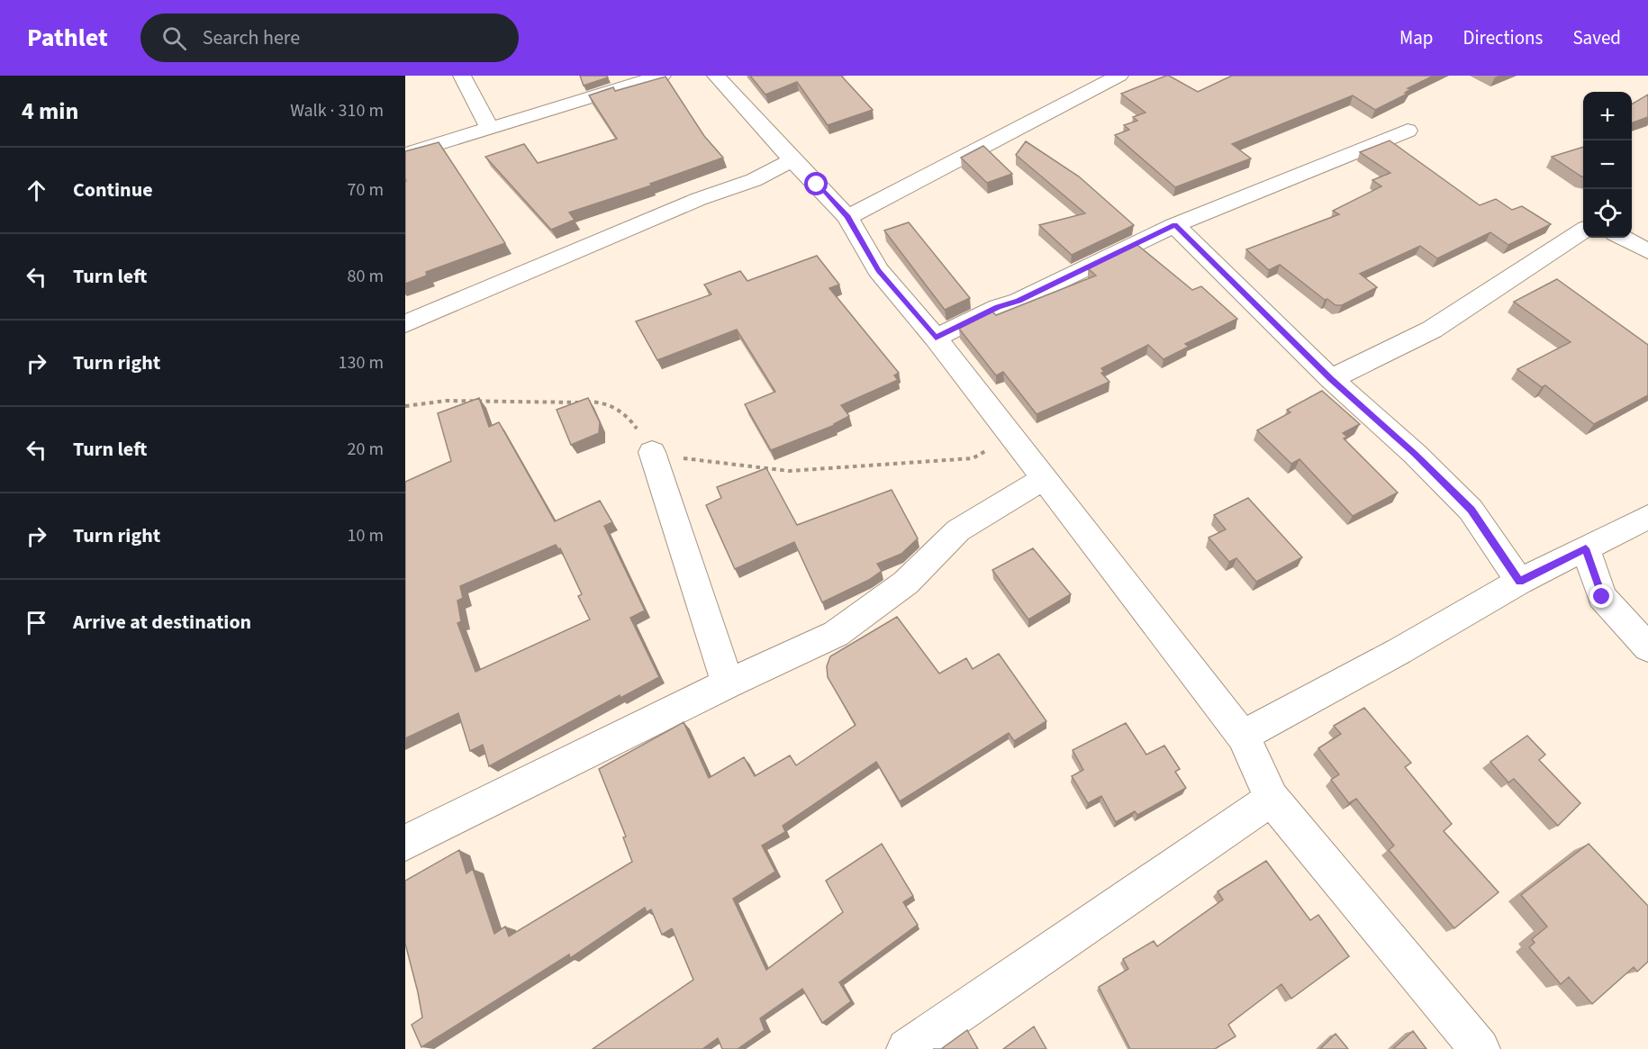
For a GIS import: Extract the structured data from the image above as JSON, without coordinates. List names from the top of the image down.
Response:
{
  "page": {
    "header": "Pathlet",
    "search": "Search here",
    "nav": ["Map", "Directions", "Saved"],
    "heading": ["4 min", "Walk · 310 m"],
    "map_buttons": ["+", "−"],
    "list": [
      ["Continue", "70 m"],
      ["Turn left", "80 m"],
      ["Turn right", "130 m"],
      ["Turn left", "20 m"],
      ["Turn right", "10 m"],
      "Arrive at destination"
    ]
  }
}
